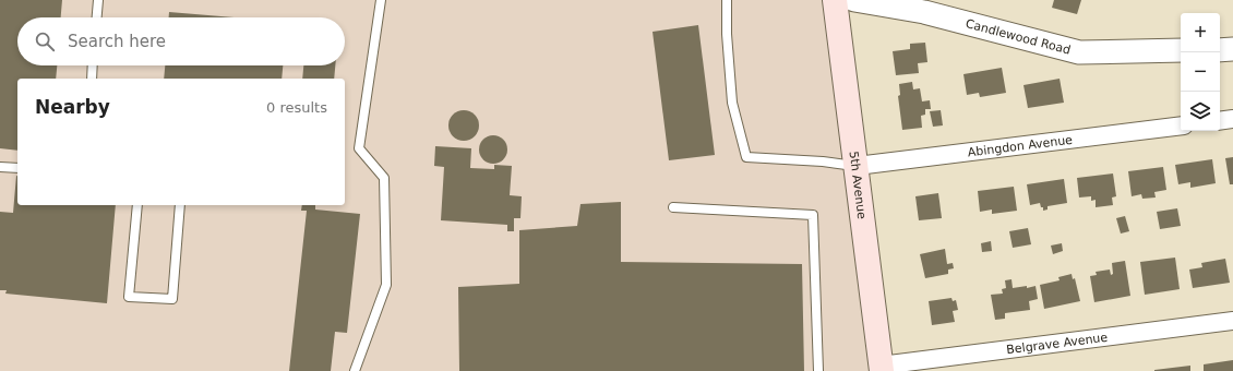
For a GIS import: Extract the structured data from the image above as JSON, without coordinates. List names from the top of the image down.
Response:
{
  "streets": {
    "main road": ["5th Avenue"],
    "street": ["Candlewood Road", "Abingdon Avenue", "Belgrave Avenue"]
  },
  "crossings": [
    ["Abingdon Avenue", "5th Avenue"],
    ["5th Avenue", "Belgrave Avenue"]
  ],
  "page": {
    "map_buttons": ["+", "−"],
    "search": "Search here",
    "heading": ["Nearby", "0 results"]
  }
}
